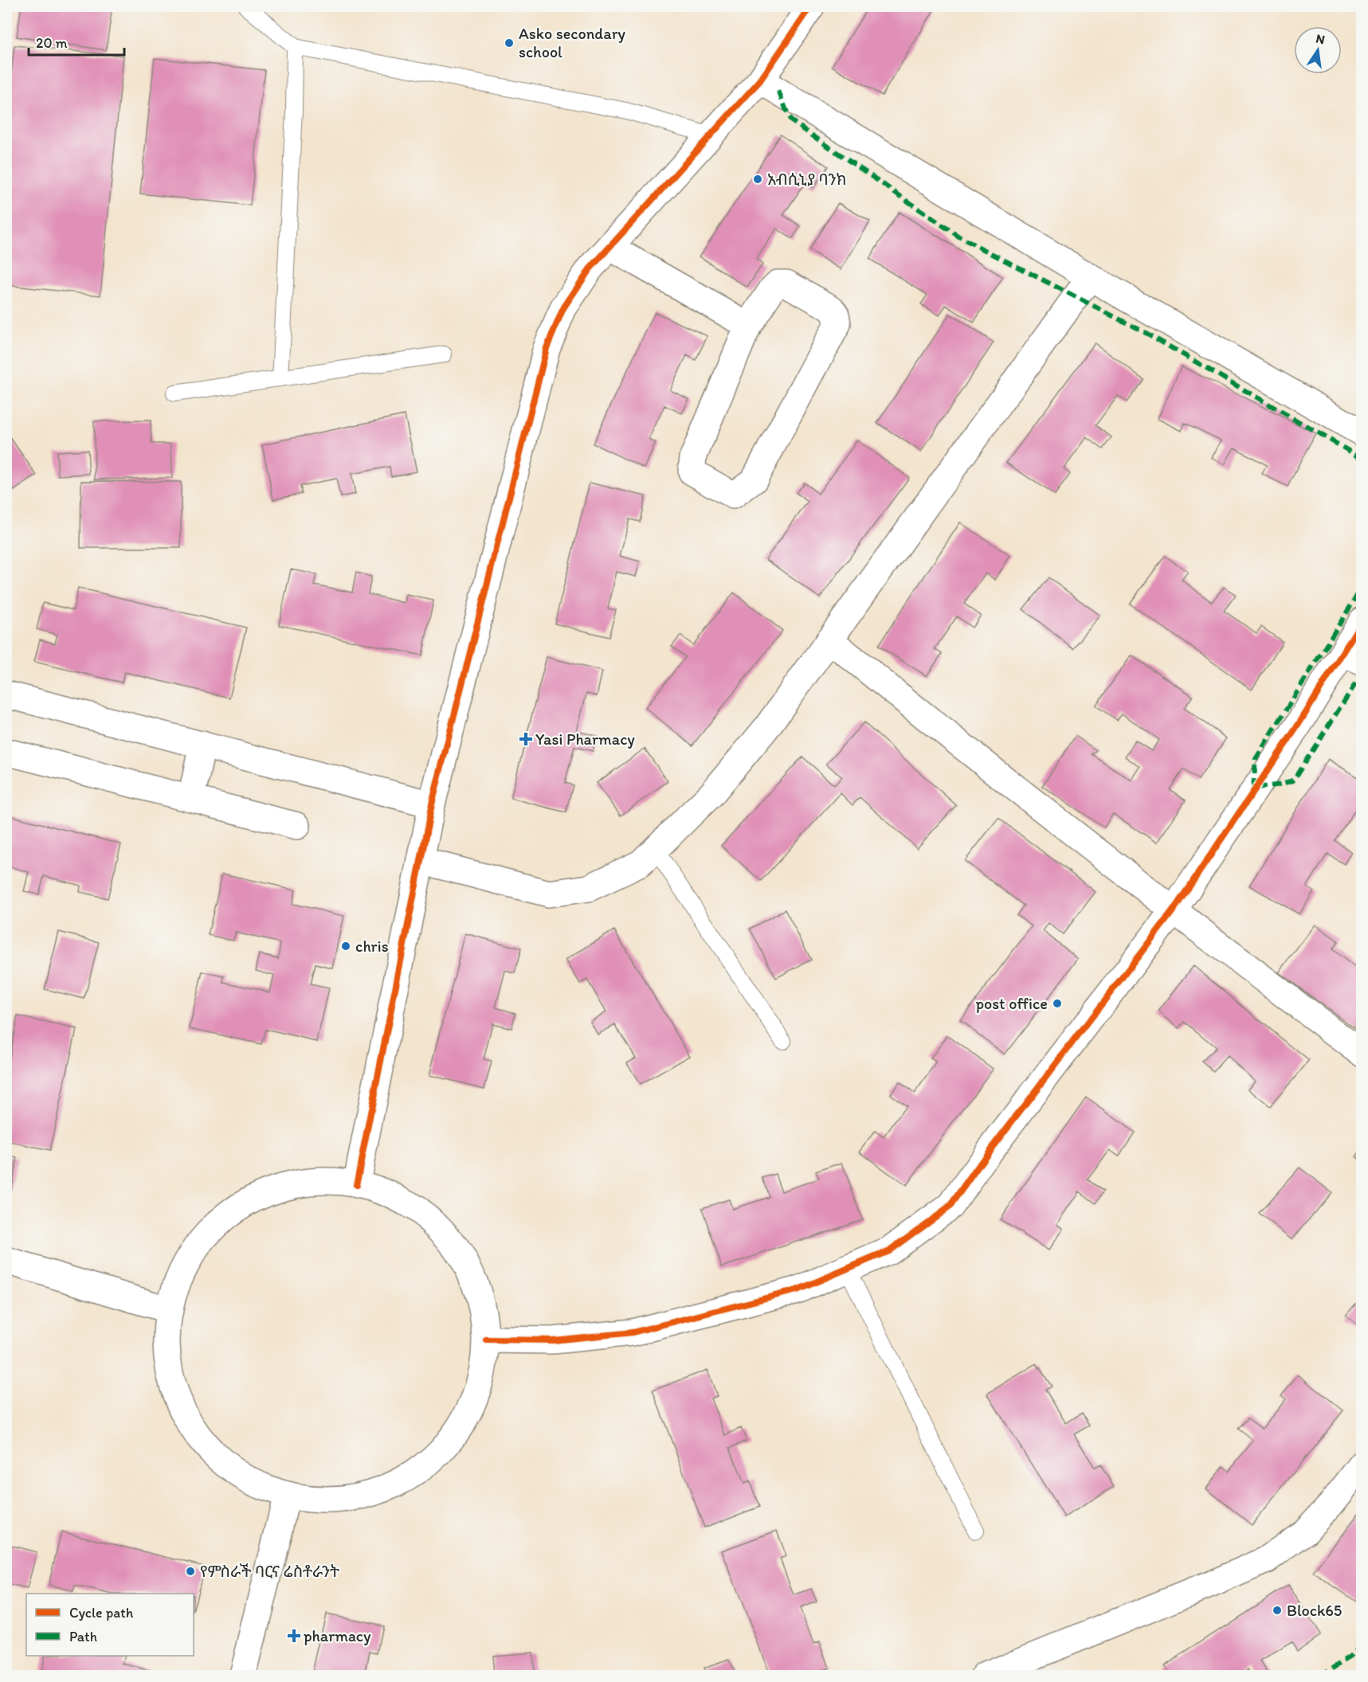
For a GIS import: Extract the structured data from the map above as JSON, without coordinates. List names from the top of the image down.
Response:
{
  "places": {
    "other": [
      "Asko secondary school",
      "አብሲኒያ ባንክ",
      "chris",
      "post office",
      "የምስራች ባርና ሬስቶራንት",
      "Block65"
    ],
    "health": ["Yasi Pharmacy", "pharmacy"]
  },
  "legend": ["Cycle path", "Path"],
  "scale_bar": "20 m",
  "north": "top"
}
